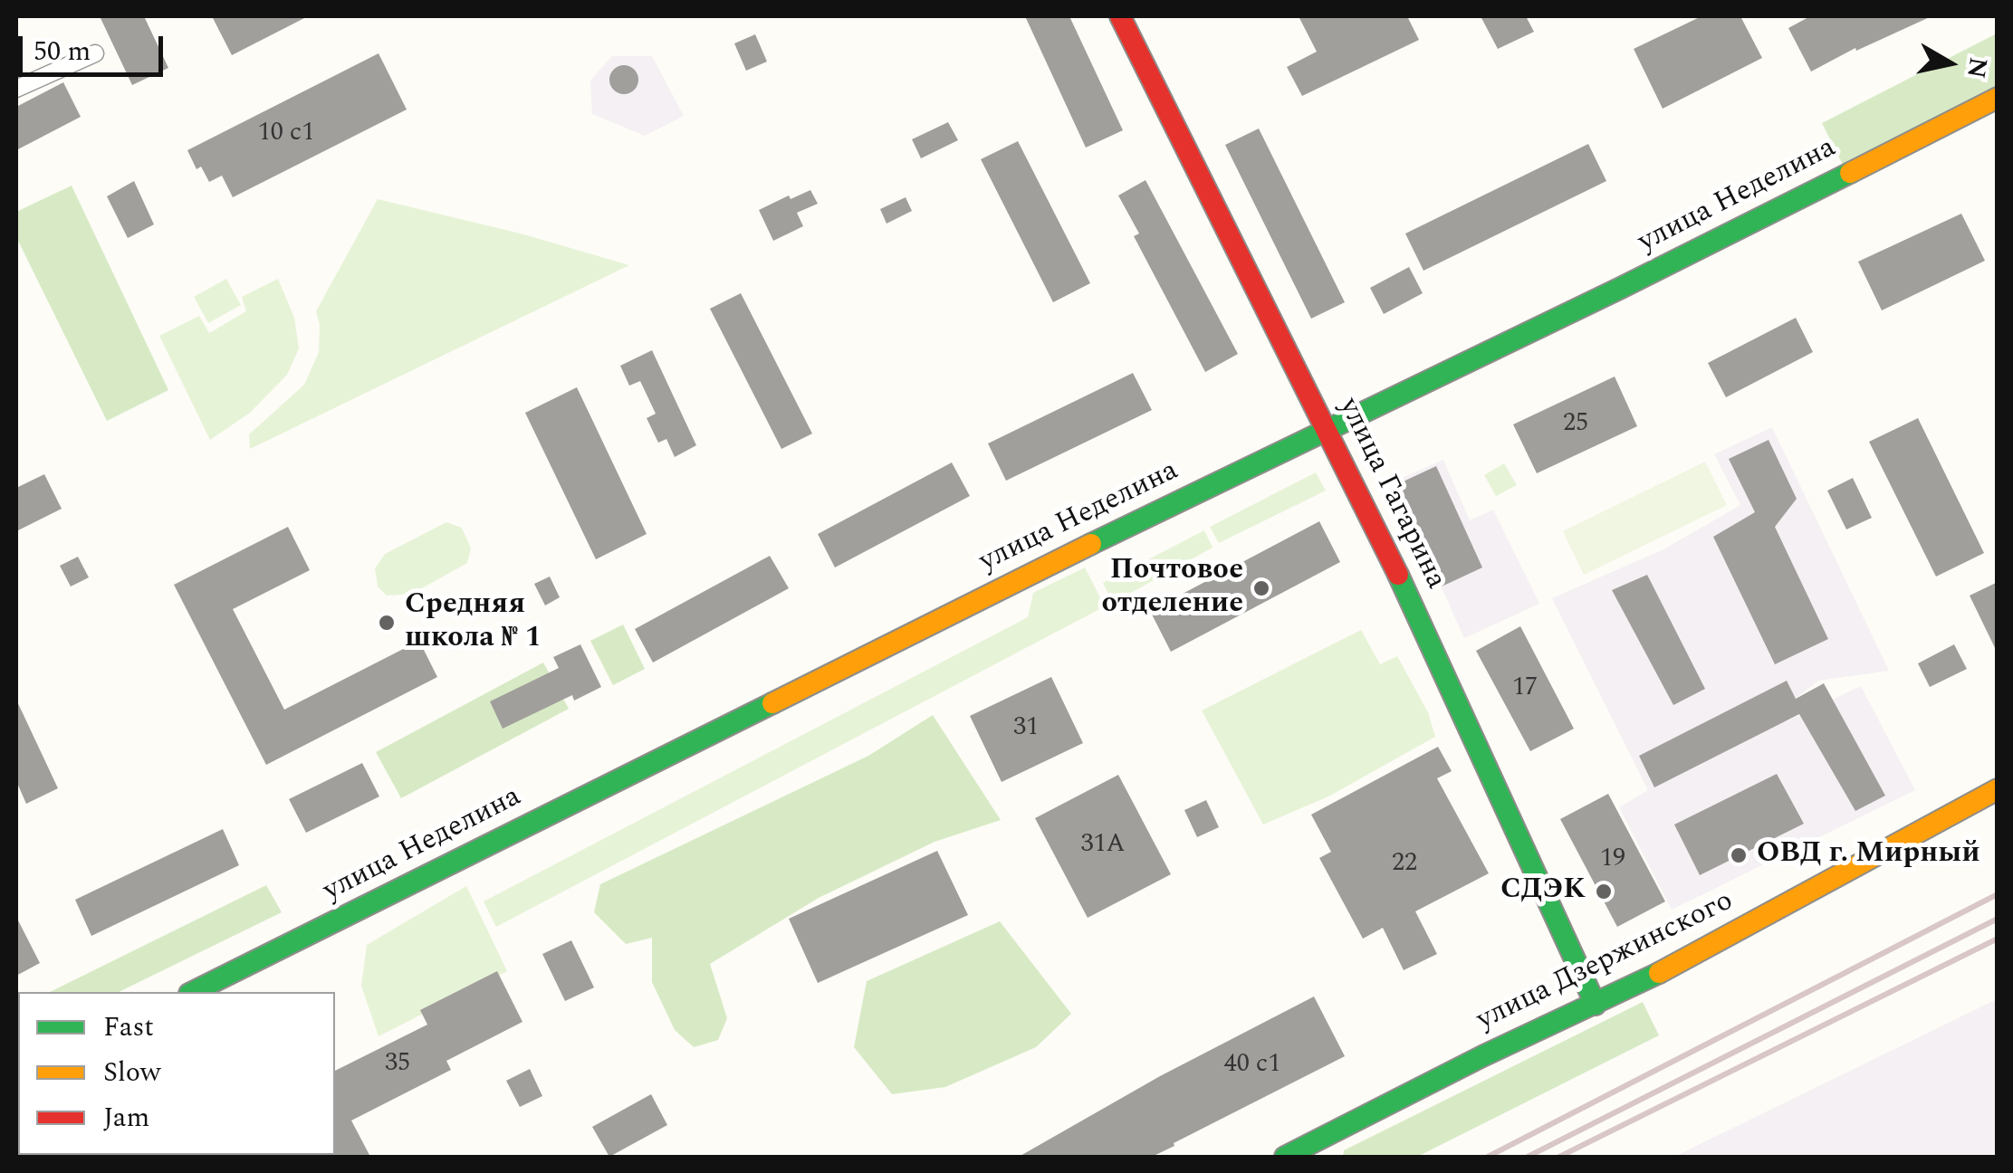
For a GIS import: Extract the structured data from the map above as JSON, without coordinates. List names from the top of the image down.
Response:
{
  "streets": {
    "street": ["улица Неделина", "улица Гагарина", "улица Дзержинского"]
  },
  "crossings": [
    ["улица Неделина", "улица Гагарина"],
    ["улица Гагарина", "улица Дзержинского"]
  ],
  "places": [
    "Почтовое отделение",
    "Средняя школа № 1",
    "ОВД г. Мирный",
    "СДЭК"
  ],
  "house_numbers": [
    "10 с1",
    "25",
    "17",
    "31",
    "31А",
    "19",
    "22",
    "35",
    "40 с1"
  ],
  "legend": ["Fast", "Slow", "Jam"],
  "scale_bar": "50 m",
  "north": "right"
}
